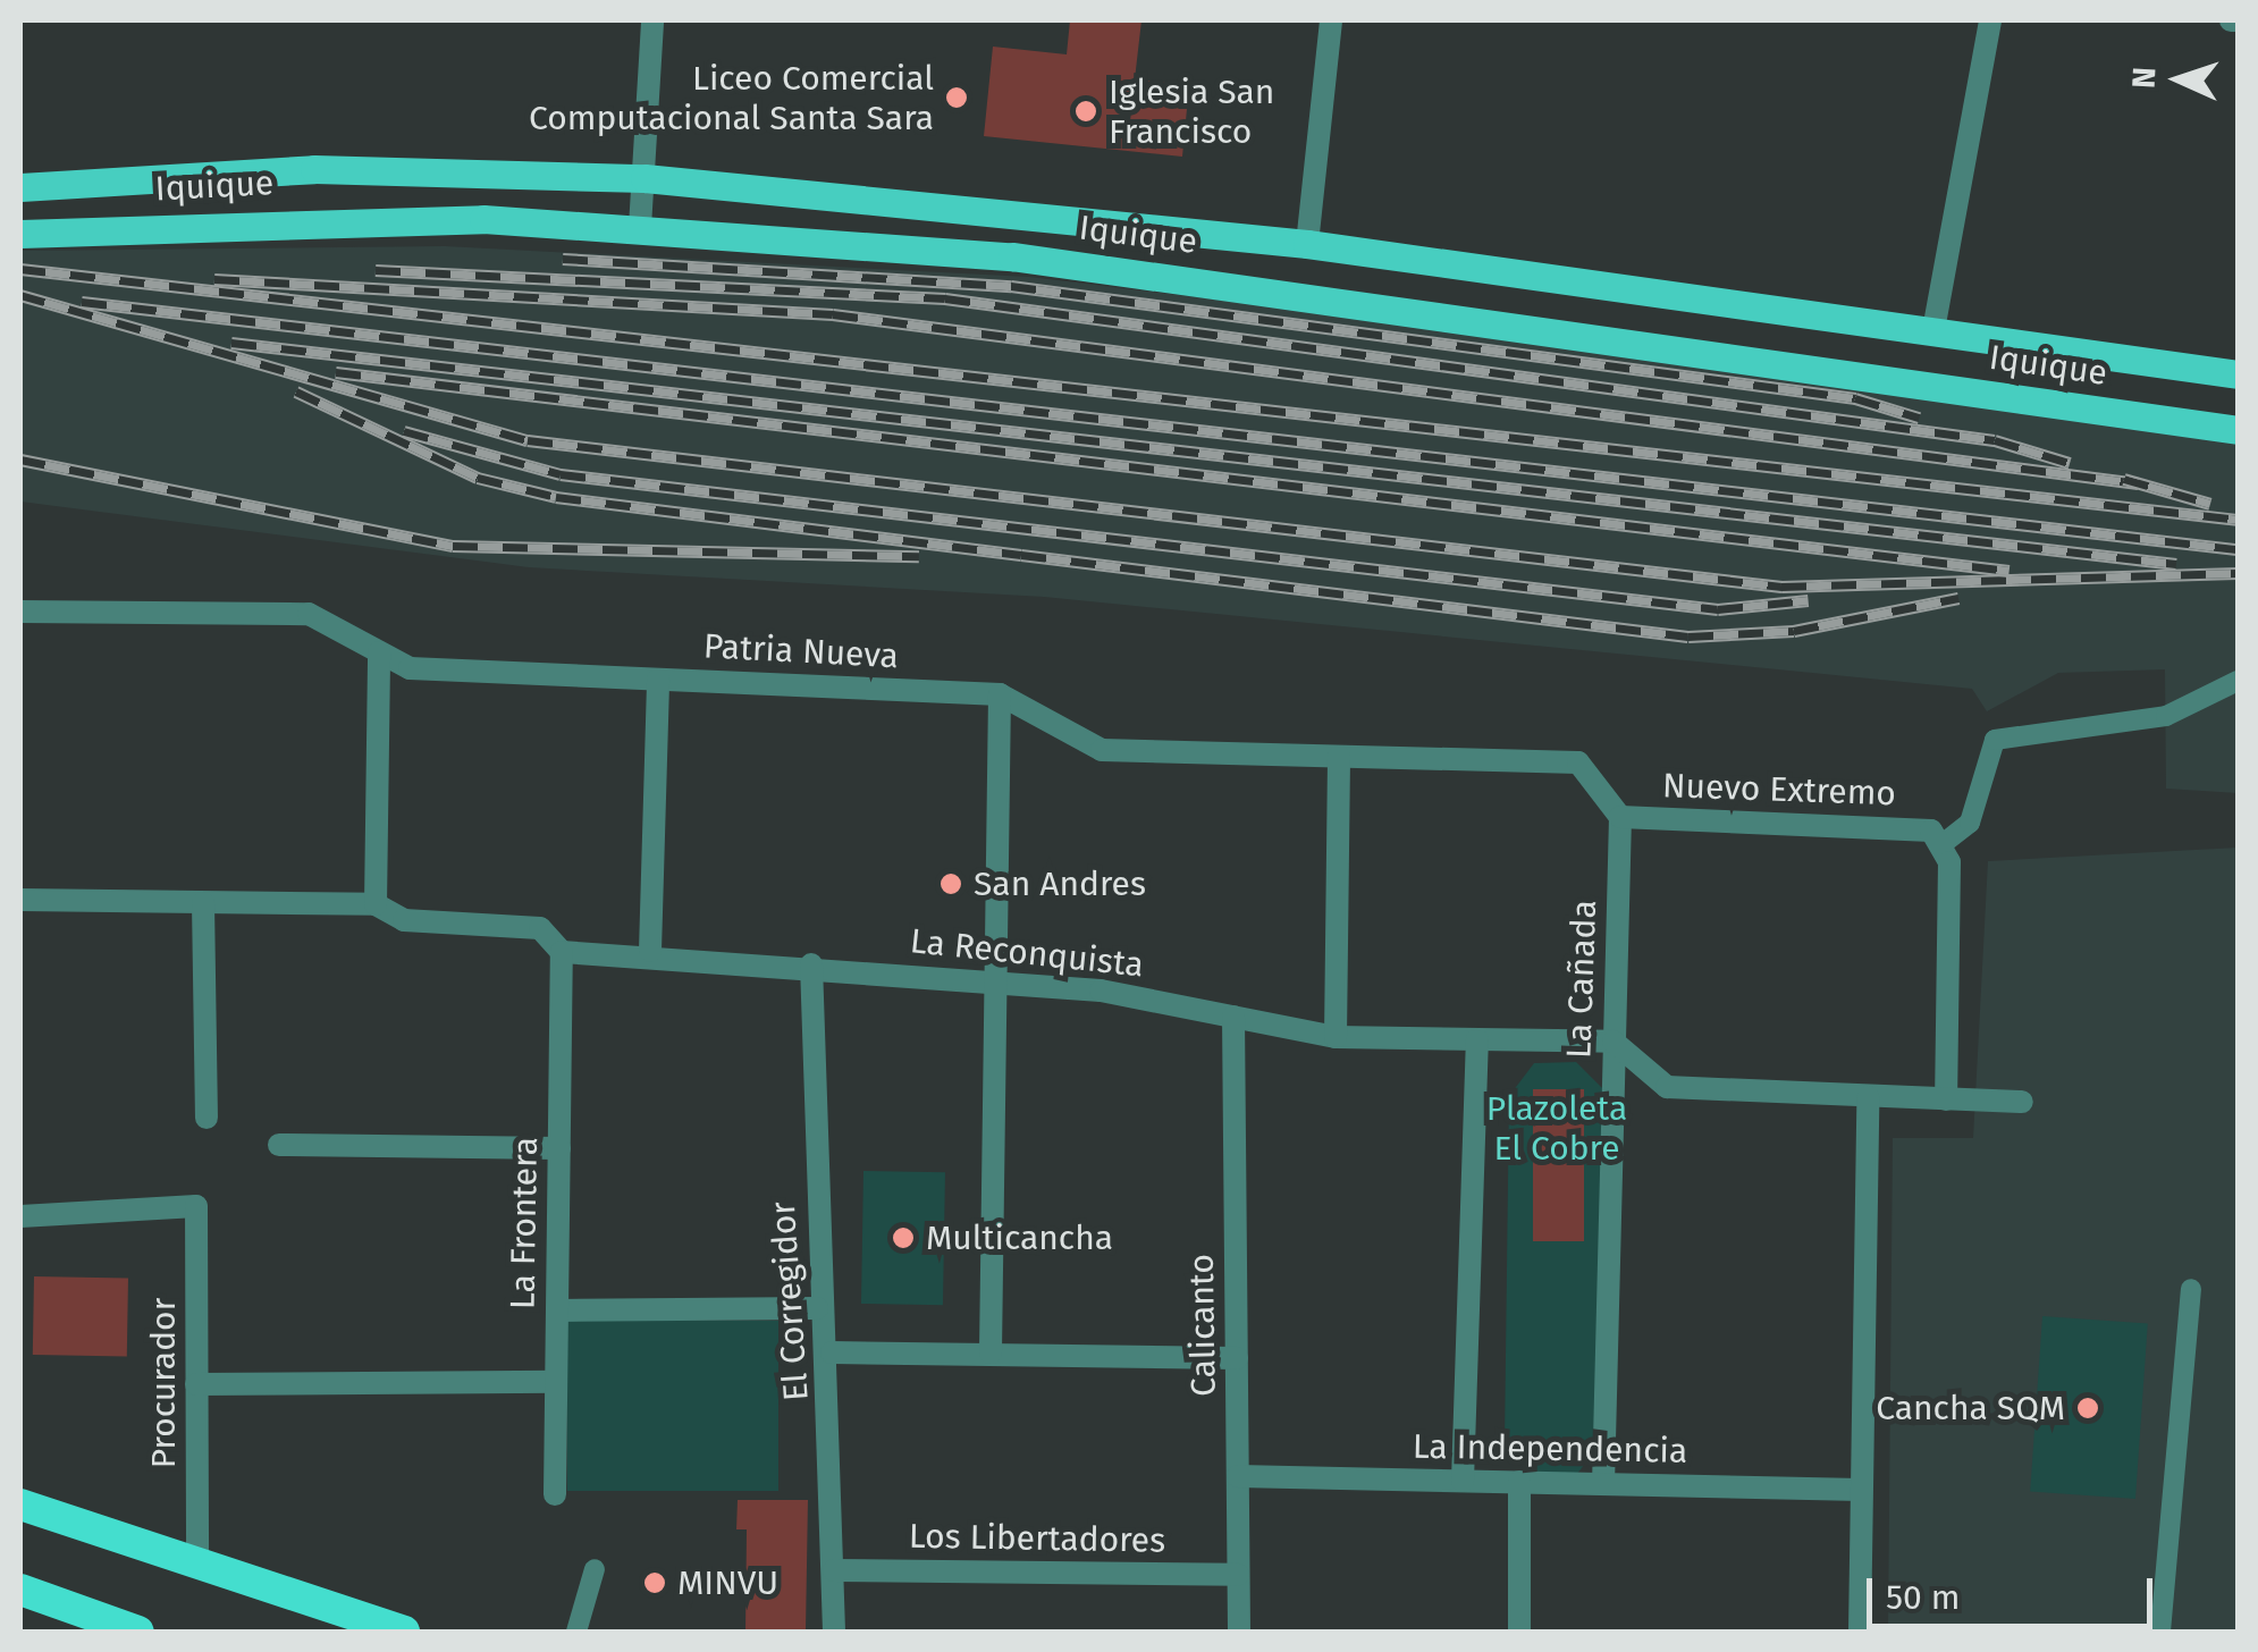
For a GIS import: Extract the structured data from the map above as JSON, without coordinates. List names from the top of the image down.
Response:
{
  "streets": {
    "main road": ["Iquique"],
    "street": [
      "Patria Nueva",
      "Nuevo Extremo",
      "La Reconquista",
      "La Cañada",
      "La Frontera",
      "El Corregidor",
      "Calicanto",
      "Procurador",
      "La Independencia",
      "Los Libertadores"
    ]
  },
  "crossings": [
    ["Patria Nueva", "Nuevo Extremo"],
    ["Patria Nueva", "La Cañada"],
    ["Nuevo Extremo", "La Cañada"],
    ["La Reconquista", "La Cañada"],
    ["La Reconquista", "La Frontera"],
    ["La Reconquista", "El Corregidor"],
    ["La Reconquista", "Calicanto"],
    ["La Cañada", "La Independencia"],
    ["El Corregidor", "Los Libertadores"],
    ["Calicanto", "La Independencia"],
    ["Calicanto", "Los Libertadores"]
  ],
  "parks": ["Plazoleta El Cobre"],
  "places": [
    "Liceo Comercial Computacional Santa Sara",
    "Iglesia San Francisco",
    "San Andres",
    "Multicancha",
    "Cancha SQM",
    "MINVU"
  ],
  "scale_bar": "50 m",
  "north": "left"
}
